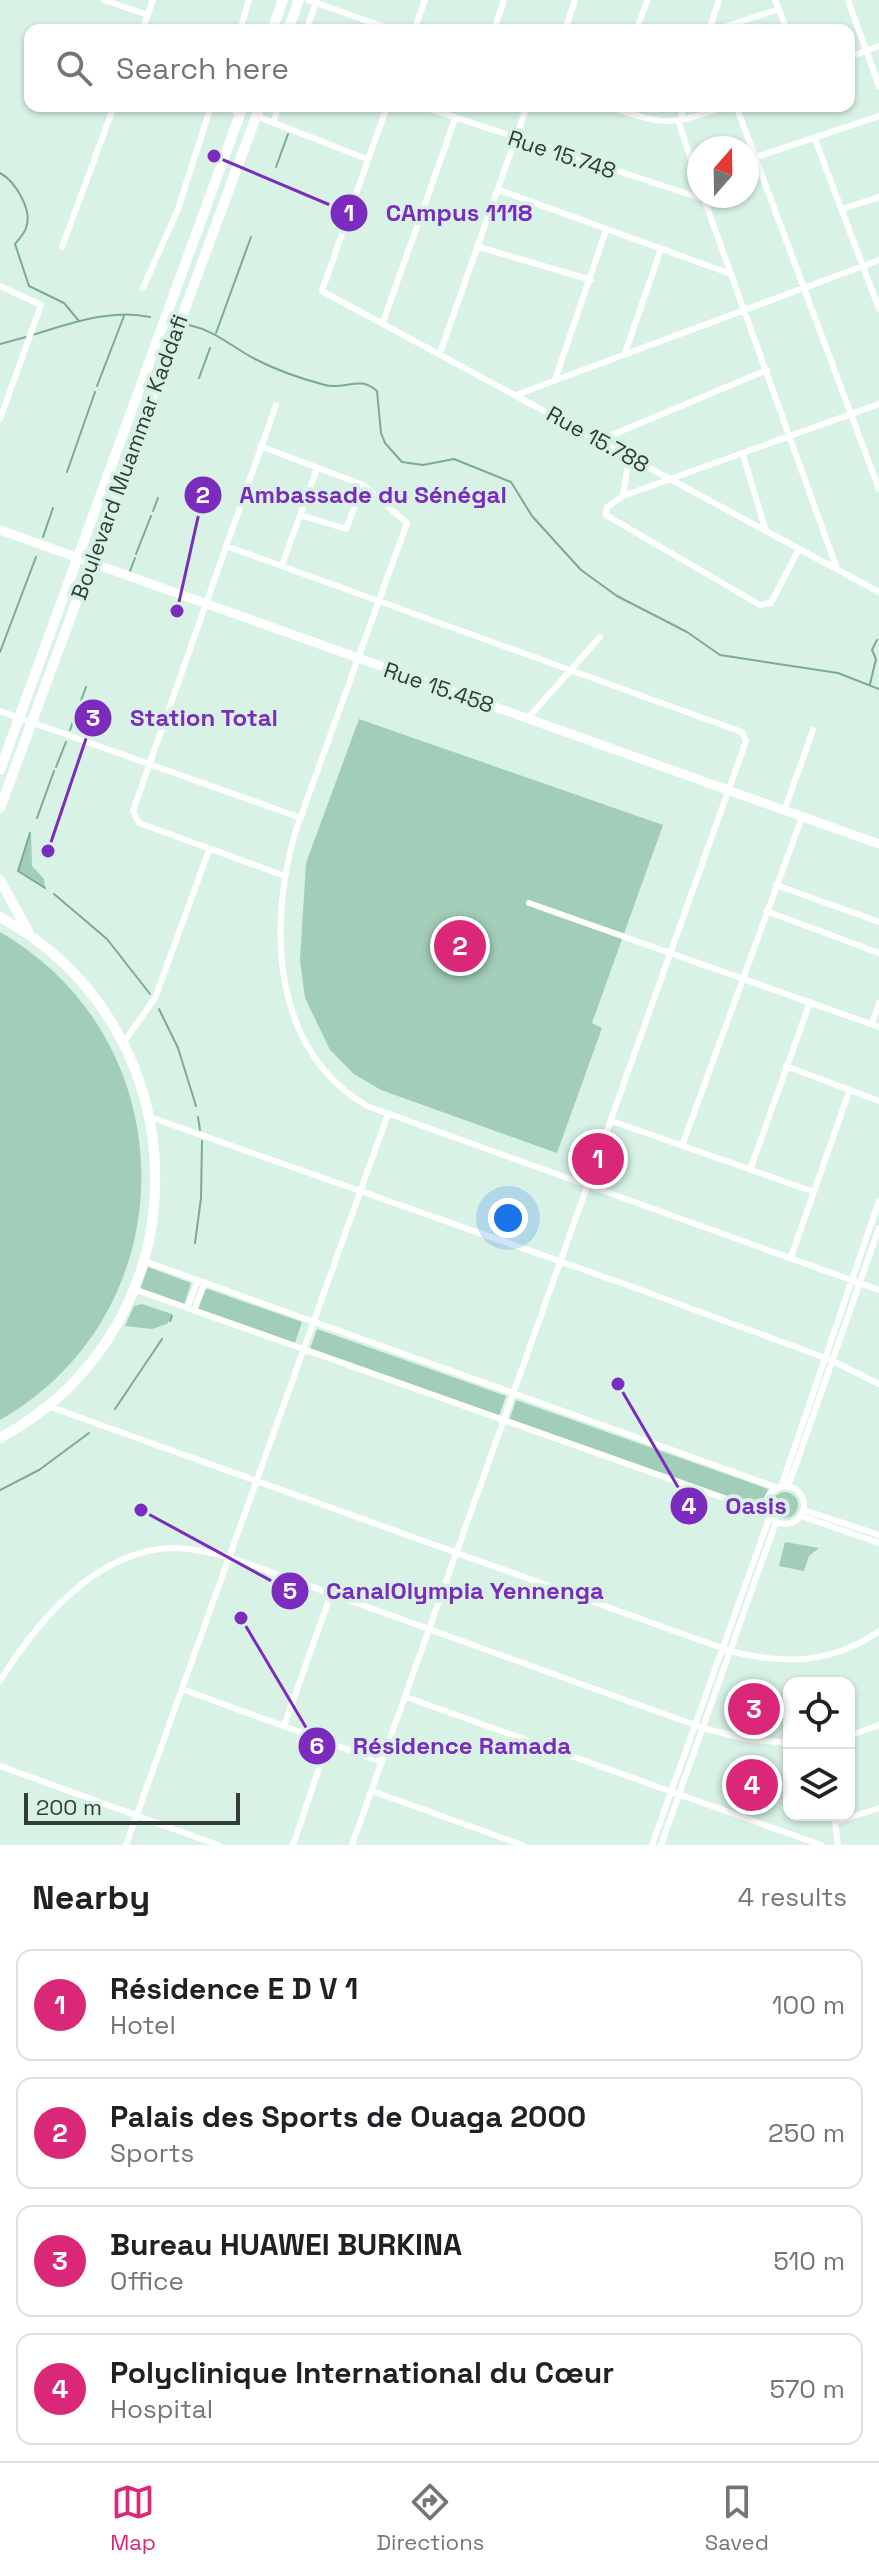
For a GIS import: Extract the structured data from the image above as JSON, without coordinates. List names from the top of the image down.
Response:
{
  "streets": {
    "main road": ["Boulevard Muammar Kaddafi", "Rue 15.458"],
    "street": ["Rue 15.748", "Rue 15.788"]
  },
  "crossings": [
    ["Boulevard Muammar Kaddafi", "Rue 15.458"]
  ],
  "places": [
    "CAmpus 1118",
    "Ambassade du Sénégal",
    "Station Total",
    "Oasis",
    "CanalOlympia Yennenga",
    "Résidence Ramada"
  ],
  "scale_bar": "200 m",
  "north": "top",
  "page": {
    "search": "Search here",
    "pins": [
      "2",
      "1",
      "3",
      "4"
    ],
    "scale": "200 m",
    "heading": ["Nearby", "4 results"],
    "list": [
      {
        "mark": "1",
        "name": "Résidence E D V 1",
        "note": "Hotel",
        "value": "100 m"
      },
      {
        "mark": "2",
        "name": "Palais des Sports de Ouaga 2000",
        "note": "Sports",
        "value": "250 m"
      },
      {
        "mark": "3",
        "name": "Bureau HUAWEI BURKINA",
        "note": "Office",
        "value": "510 m"
      },
      {
        "mark": "4",
        "name": "Polyclinique International du Cœur",
        "note": "Hospital",
        "value": "570 m"
      }
    ],
    "nav": ["Map", "Directions", "Saved"]
  }
}
